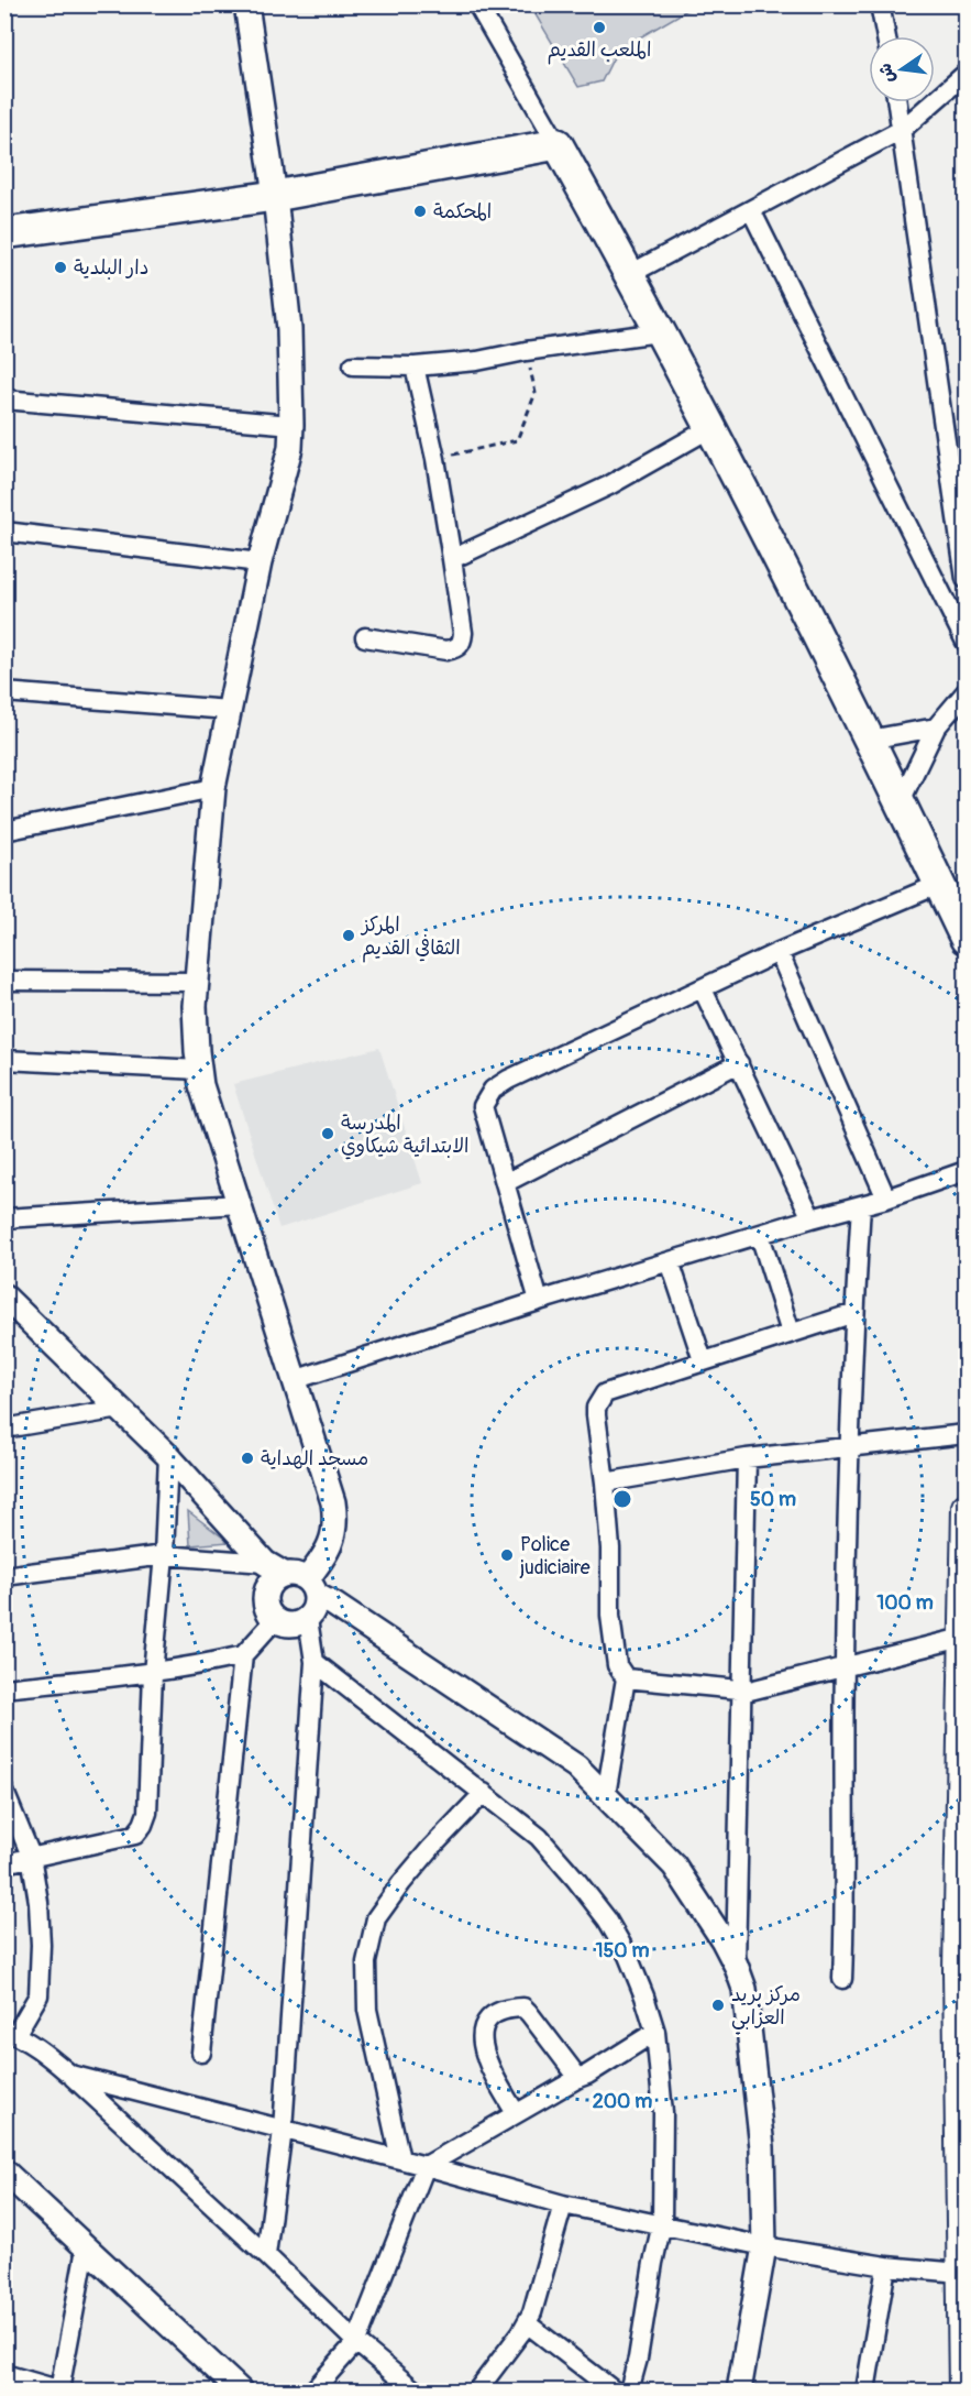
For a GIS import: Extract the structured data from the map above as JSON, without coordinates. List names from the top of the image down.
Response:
{
  "places": [
    "الملعب القديم",
    "المحكمة",
    "دار البلدية",
    "المركز الثقافي القديم",
    "المدرسة الابتدائية شيكاوي",
    "مسجد الهداية",
    "Police judiciaire",
    "مركز بريد العزابي"
  ],
  "north": "left",
  "rings": [
    "50 m",
    "100 m",
    "150 m",
    "200 m"
  ]
}
